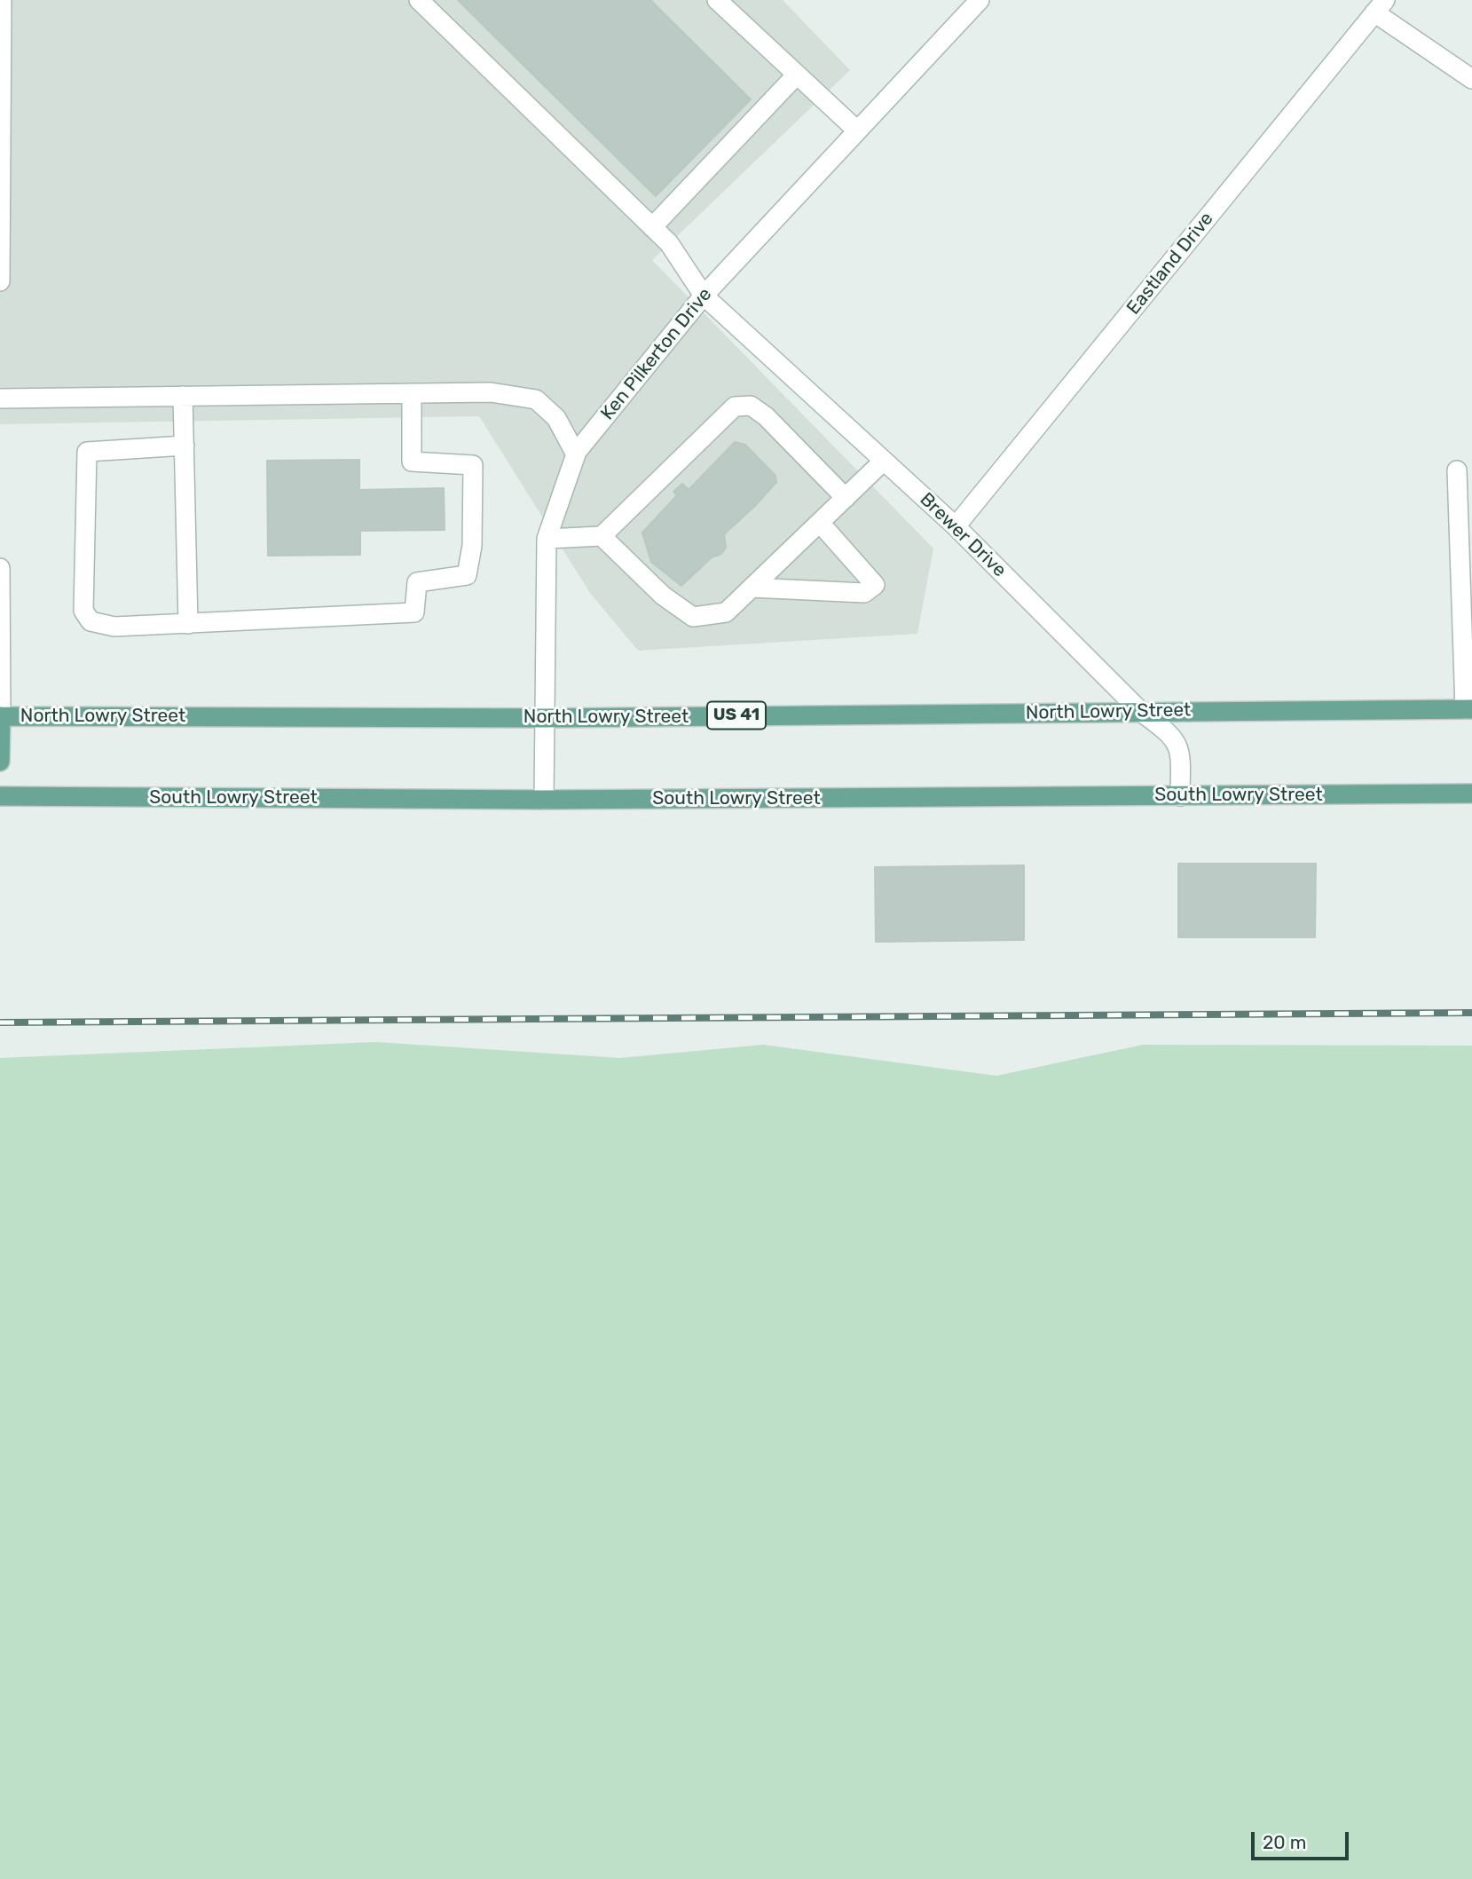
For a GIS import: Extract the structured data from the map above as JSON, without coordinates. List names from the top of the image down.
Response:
{
  "streets": {
    "main road": ["North Lowry Street", "US 41", "South Lowry Street"],
    "street": ["Eastland Drive", "Ken Pilkerton Drive", "Brewer Drive"]
  },
  "crossings": [
    ["Eastland Drive", "Brewer Drive"],
    ["Ken Pilkerton Drive", "Brewer Drive"],
    ["Ken Pilkerton Drive", "North Lowry Street"],
    ["Ken Pilkerton Drive", "South Lowry Street"],
    ["Brewer Drive", "North Lowry Street"],
    ["Brewer Drive", "South Lowry Street"]
  ],
  "scale_bar": "20 m"
}
